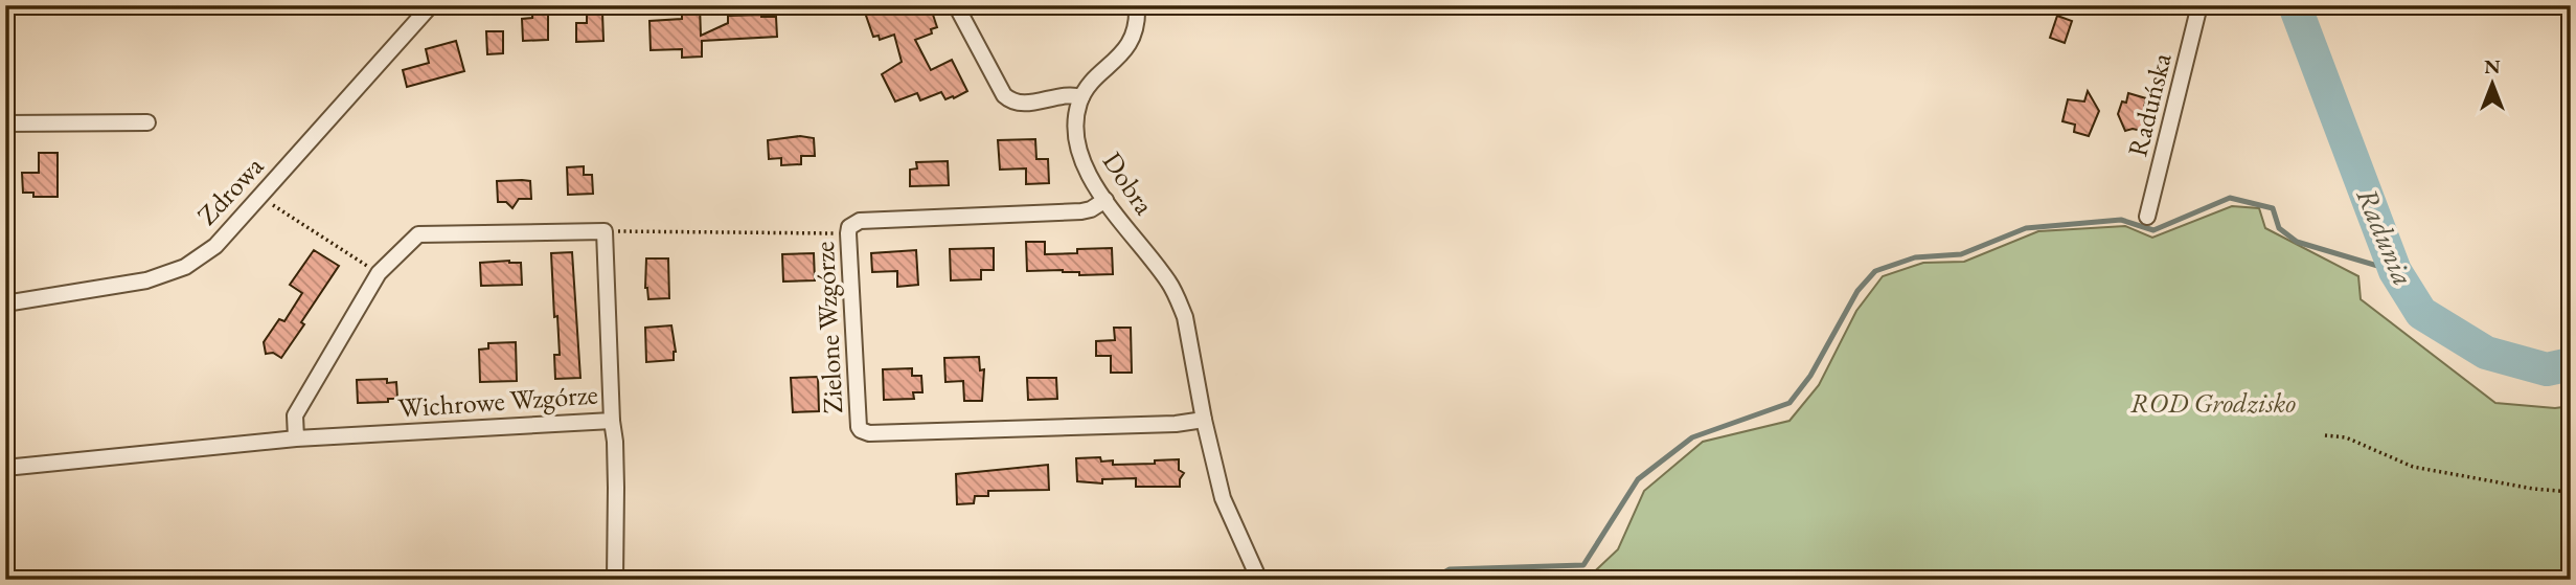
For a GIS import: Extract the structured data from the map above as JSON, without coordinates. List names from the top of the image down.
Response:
{
  "streets": {
    "street": [
      "Raduńska",
      "Dobra",
      "Zdrowa",
      "Zielone Wzgórze",
      "Wichrowe Wzgórze"
    ]
  },
  "crossings": [
    ["Dobra", "Zielone Wzgórze"]
  ],
  "water": ["Radunia"],
  "parks": ["ROD Grodzisko"],
  "north": "top"
}
